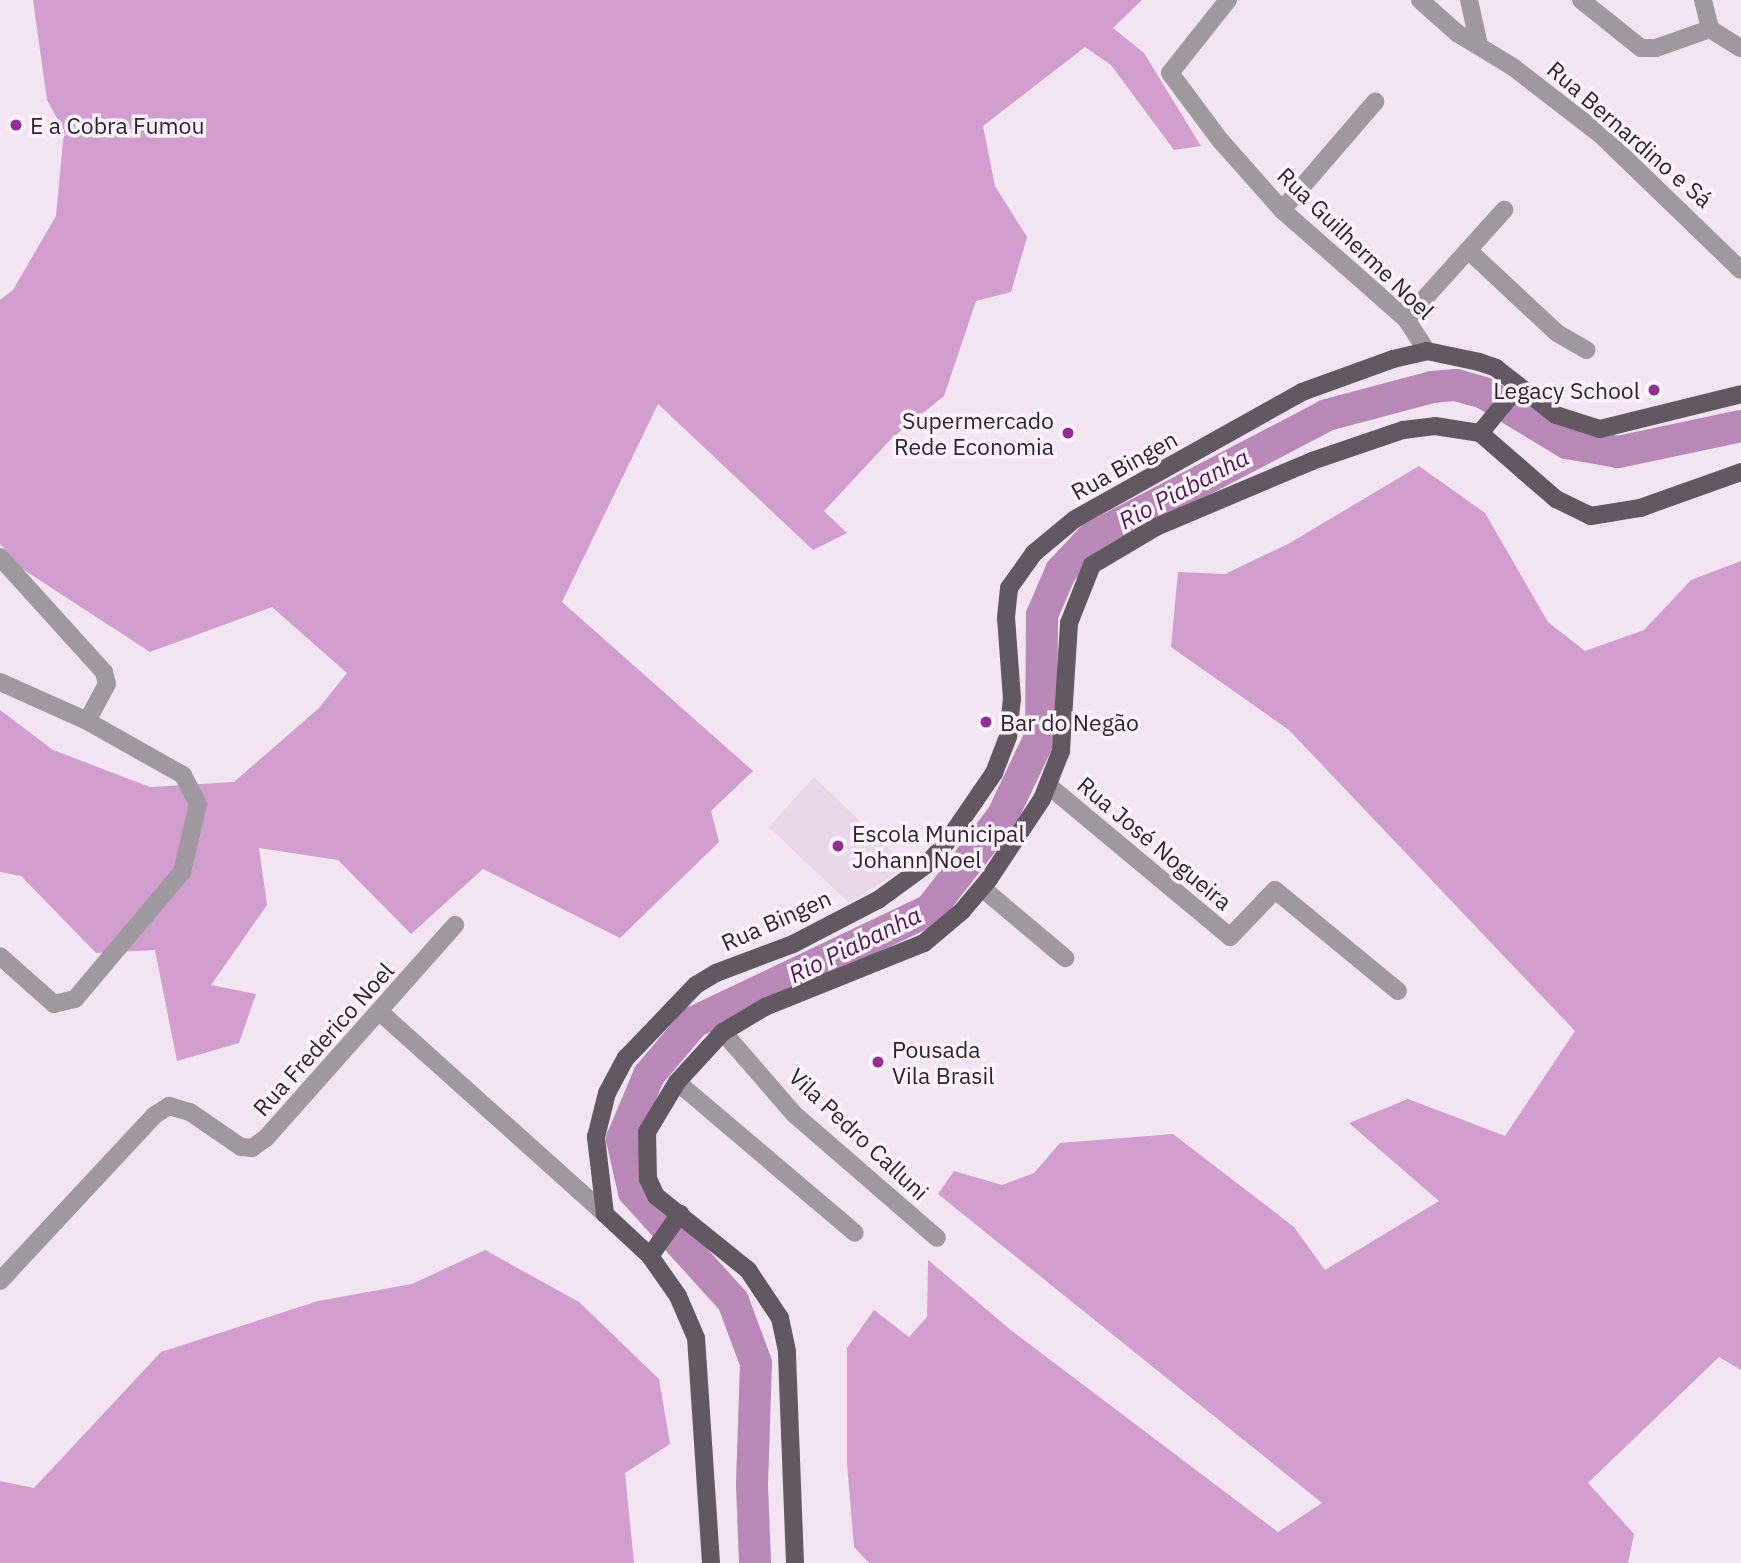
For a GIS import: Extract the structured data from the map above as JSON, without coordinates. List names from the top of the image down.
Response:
{
  "streets": {
    "main road": ["Rua Bingen"],
    "street": [
      "Rua Bernardino e Sá",
      "Rua Guilherme Noel",
      "Rua José Nogueira",
      "Rua Frederico Noel",
      "Vila Pedro Calluni"
    ]
  },
  "crossings": [
    ["Rua Guilherme Noel", "Rua Bingen"]
  ],
  "water": ["Rio Piabanha"],
  "places": [
    "E a Cobra Fumou",
    "Legacy School",
    "Supermercado Rede Economia",
    "Bar do Negão",
    "Escola Municipal Johann Noel",
    "Pousada Vila Brasil"
  ]
}
